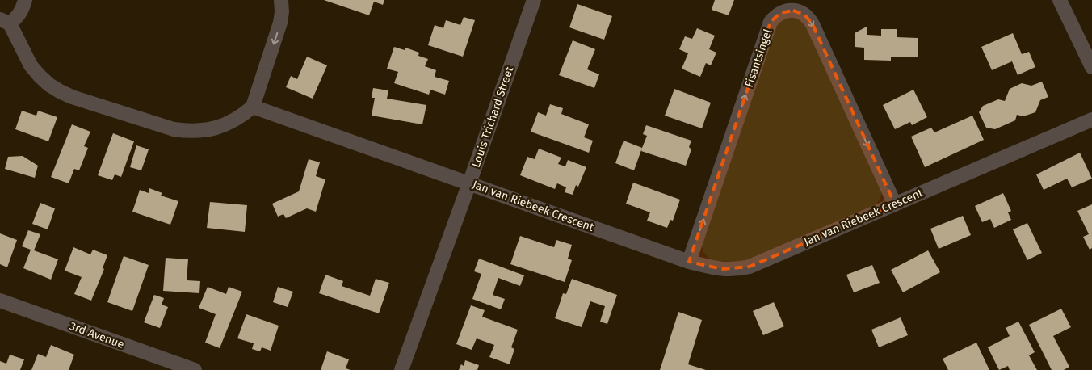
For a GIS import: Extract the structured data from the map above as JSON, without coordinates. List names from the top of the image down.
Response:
{
  "streets": {
    "street": [
      "Fisantsingel",
      "Louis Trichard Street",
      "Jan van Riebeek Crescent",
      "3rd Avenue"
    ]
  },
  "crossings": [
    ["Fisantsingel", "Jan van Riebeek Crescent"],
    ["Louis Trichard Street", "Jan van Riebeek Crescent"]
  ]
}
